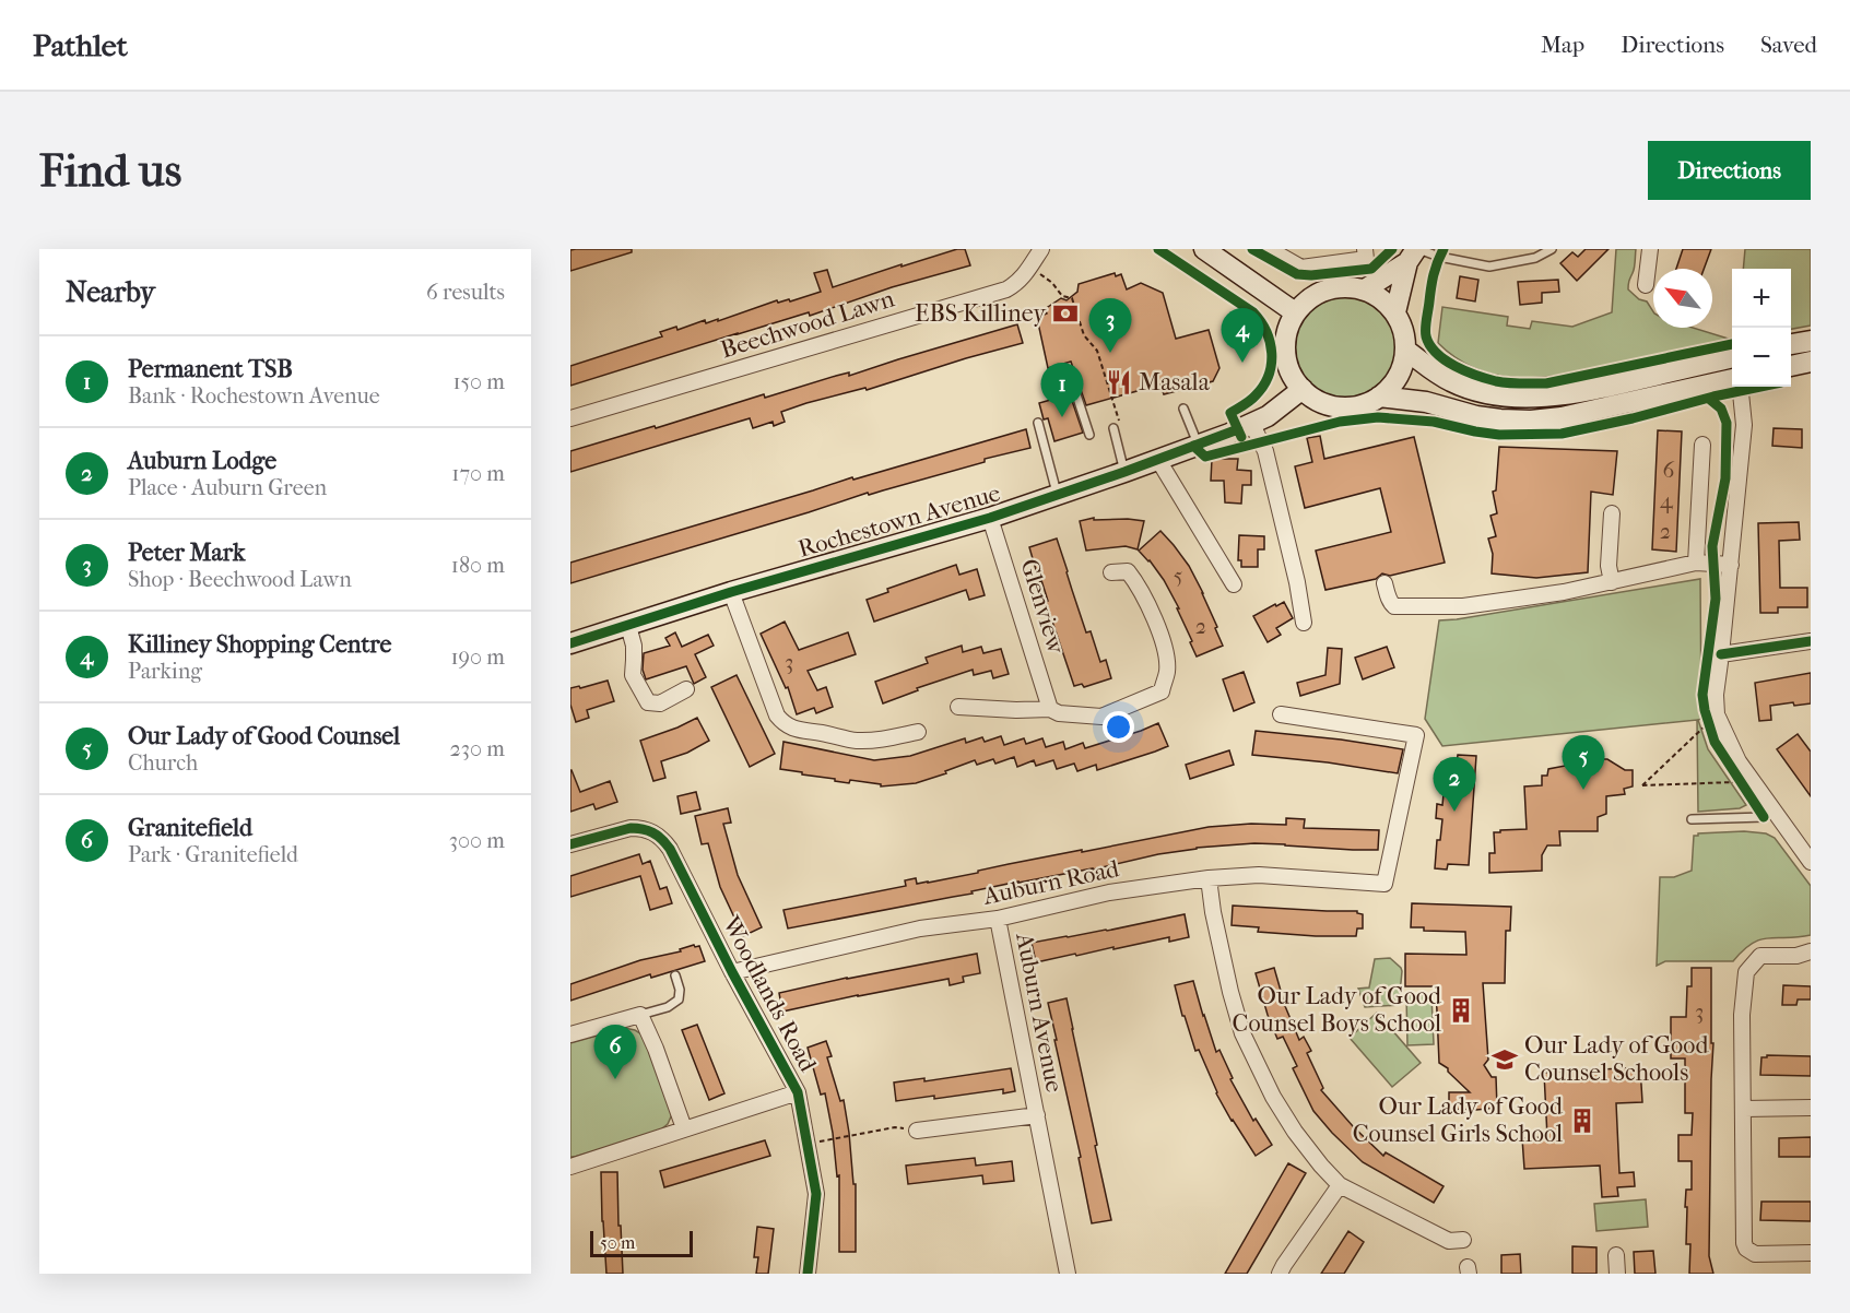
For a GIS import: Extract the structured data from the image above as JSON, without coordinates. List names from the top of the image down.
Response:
{
  "streets": {
    "main road": ["Rochestown Avenue"],
    "street": [
      "Beechwood Lawn",
      "Glenview",
      "Auburn Road",
      "Woodlands Road",
      "Auburn Avenue"
    ]
  },
  "crossings": [
    ["Rochestown Avenue", "Glenview"],
    ["Auburn Road", "Woodlands Road"],
    ["Auburn Road", "Auburn Avenue"]
  ],
  "places": {
    "bank": ["EBS Killiney"],
    "restaurant": ["Masala"],
    "building": ["Our Lady of Good Counsel Boys School", "Our Lady of Good Counsel Girls School"],
    "school or university": ["Our Lady of Good Counsel Schools"]
  },
  "house_numbers": [
    "6",
    "4",
    "2",
    "5",
    "2",
    "3",
    "3"
  ],
  "scale_bar": "50 m",
  "north": "top left",
  "page": {
    "header": "Pathlet",
    "nav": ["Map", "Directions", "Saved"],
    "buttons": "Directions",
    "title": "Find us",
    "heading": ["Nearby", "6 results"],
    "map_buttons": ["+", "−"],
    "pins": [
      "3",
      "4",
      "1",
      "5",
      "2",
      "6"
    ],
    "list": [
      {
        "mark": "1",
        "name": "Permanent TSB",
        "note": "Bank · Rochestown Avenue",
        "value": "150 m"
      },
      {
        "mark": "2",
        "name": "Auburn Lodge",
        "note": "Place · Auburn Green",
        "value": "170 m"
      },
      {
        "mark": "3",
        "name": "Peter Mark",
        "note": "Shop · Beechwood Lawn",
        "value": "180 m"
      },
      {
        "mark": "4",
        "name": "Killiney Shopping Centre",
        "note": "Parking",
        "value": "190 m"
      },
      {
        "mark": "5",
        "name": "Our Lady of Good Counsel",
        "note": "Church",
        "value": "230 m"
      },
      {
        "mark": "6",
        "name": "Granitefield",
        "note": "Park · Granitefield",
        "value": "300 m"
      }
    ],
    "scale": "50 m"
  }
}
